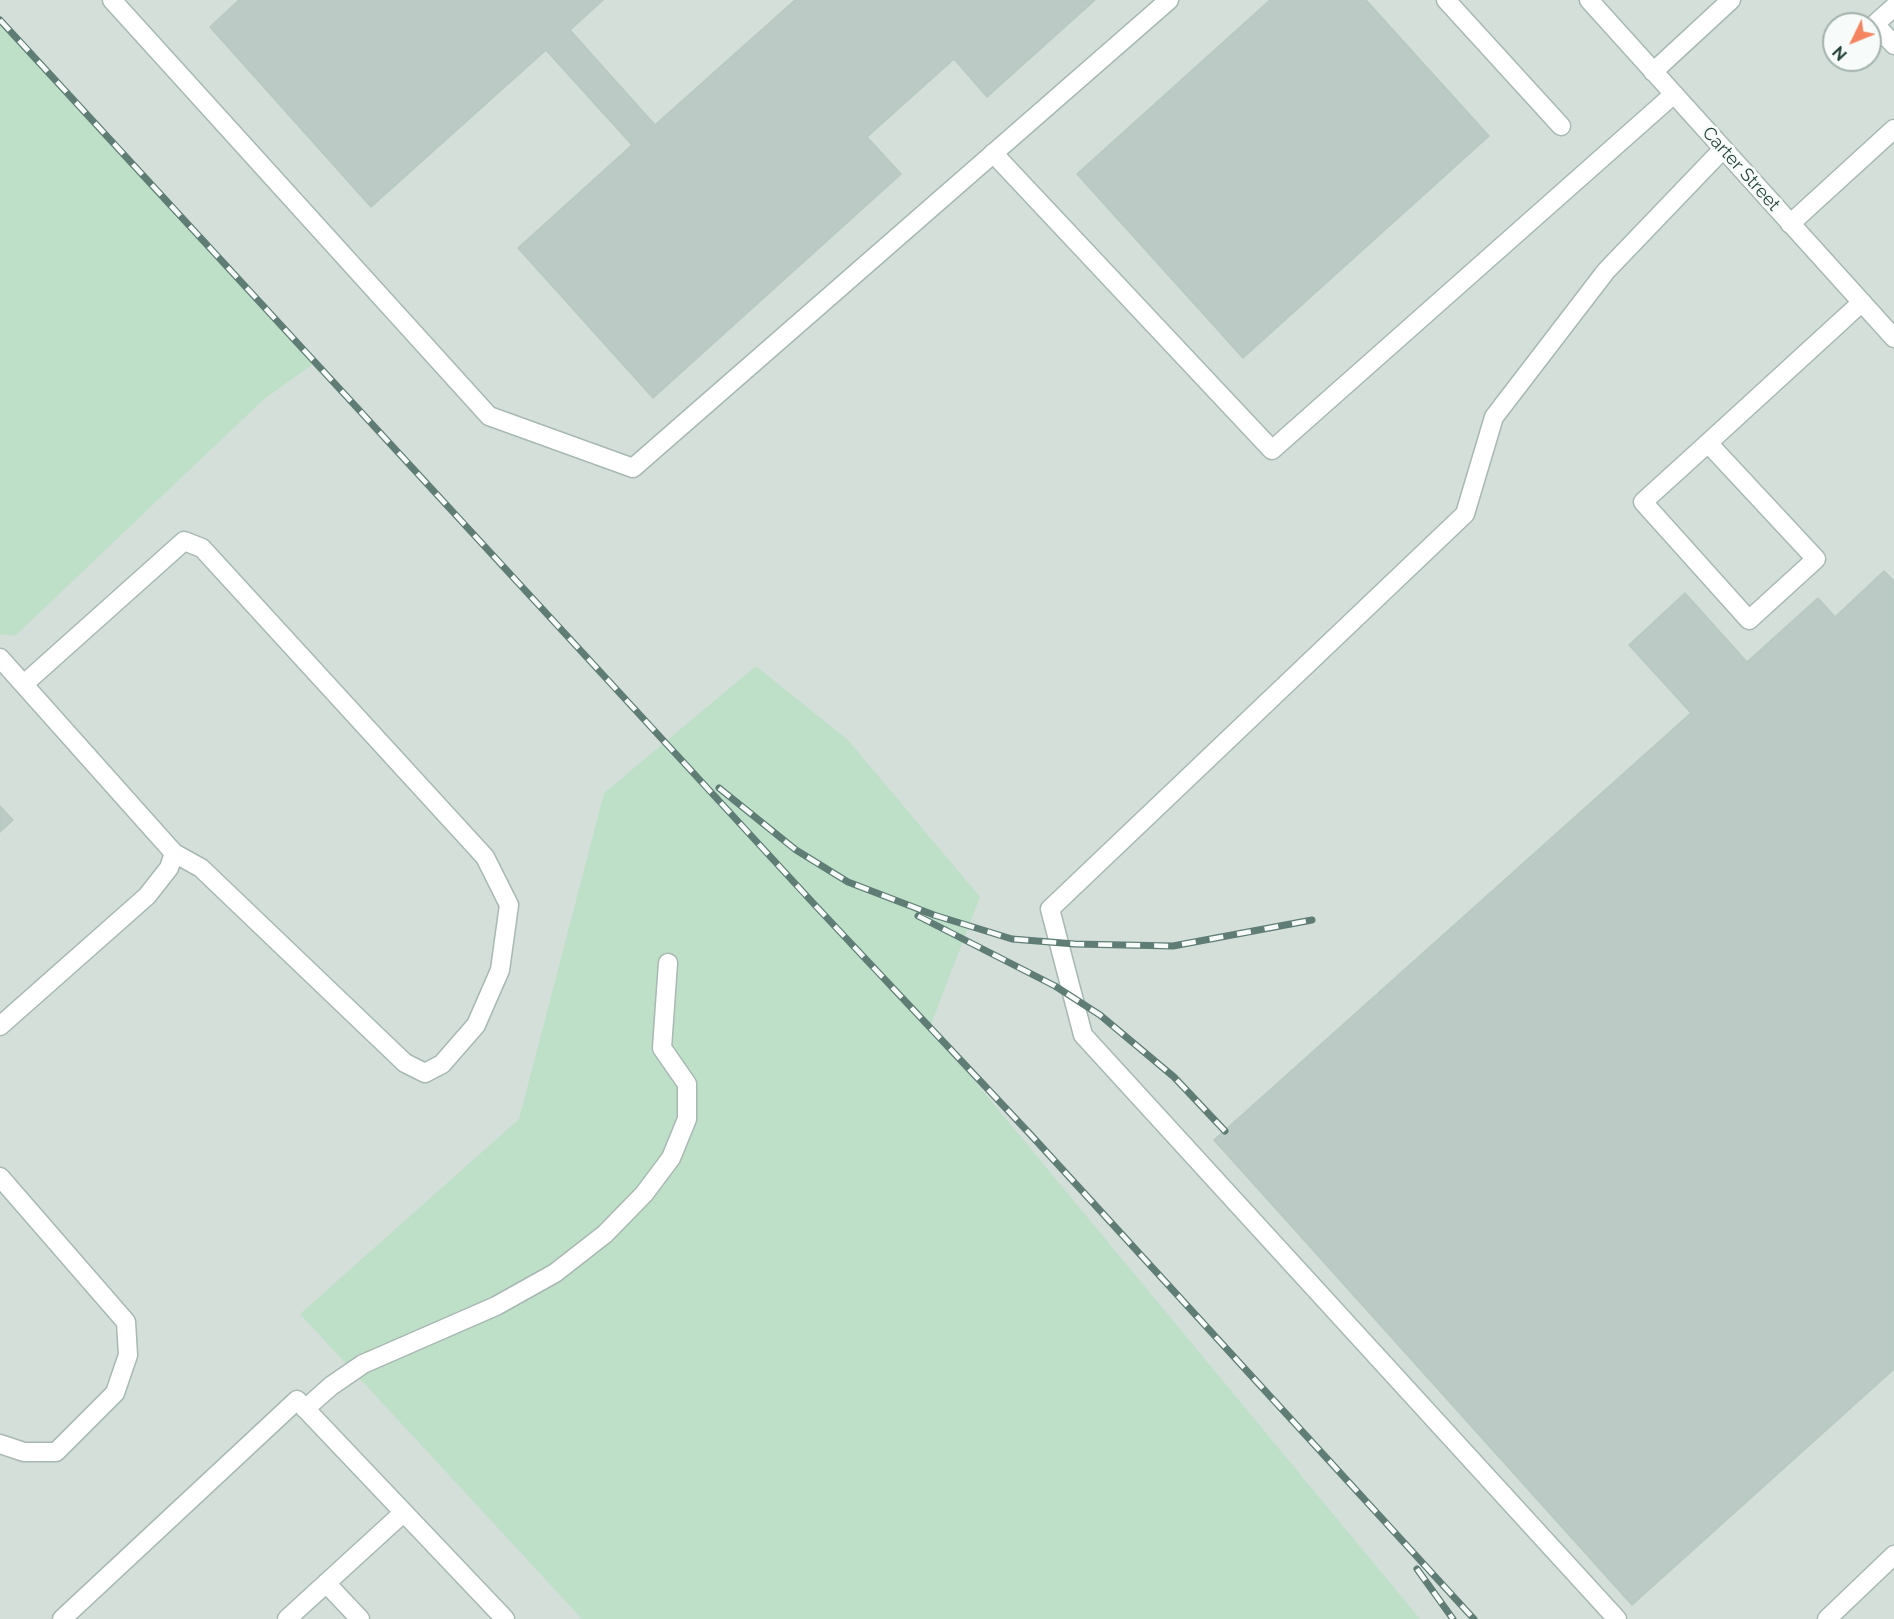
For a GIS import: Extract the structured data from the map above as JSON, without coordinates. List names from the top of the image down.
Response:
{
  "streets": {
    "street": ["Carter Street"]
  },
  "north": "bottom left"
}
